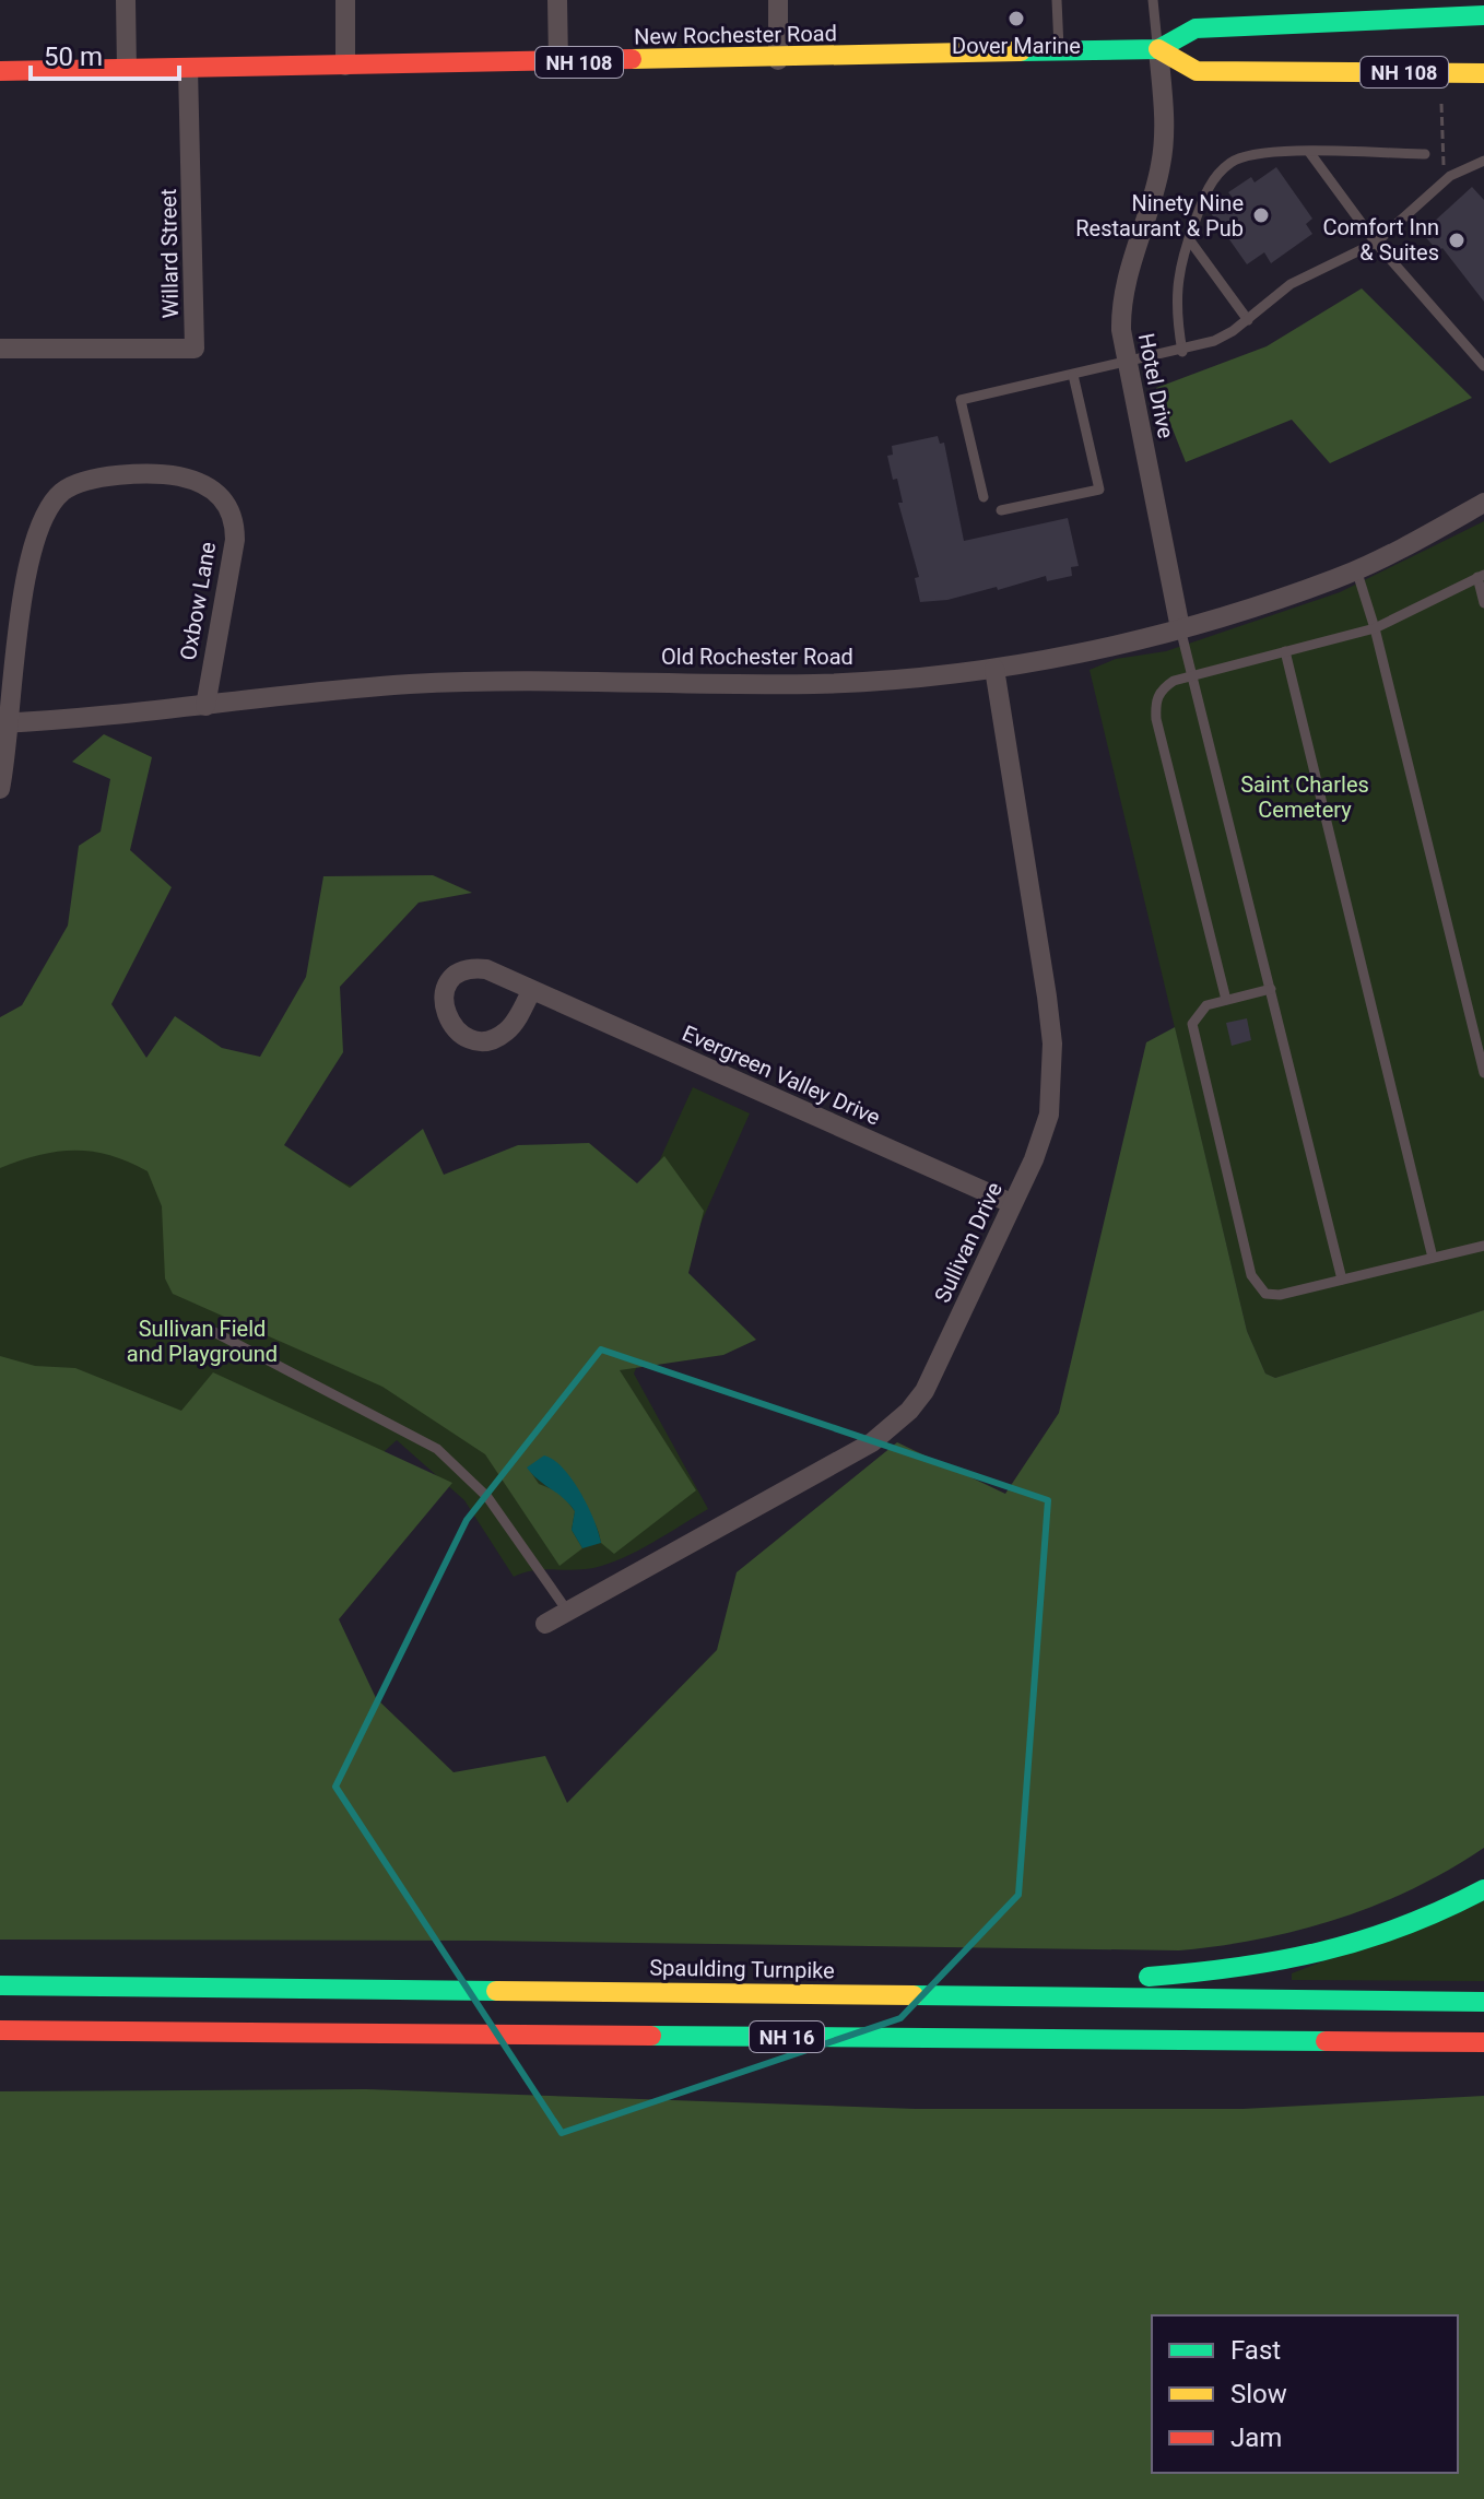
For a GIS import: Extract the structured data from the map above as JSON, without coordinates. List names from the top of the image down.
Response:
{
  "streets": {
    "main road": [
      "New Rochester Road",
      "NH 108",
      "Spaulding Turnpike",
      "NH 16"
    ],
    "street": [
      "Willard Street",
      "Hotel Drive",
      "Oxbow Lane",
      "Old Rochester Road",
      "Evergreen Valley Drive",
      "Sullivan Drive"
    ]
  },
  "crossings": [
    ["New Rochester Road", "NH 108"],
    ["New Rochester Road", "Willard Street"],
    ["New Rochester Road", "Hotel Drive"],
    ["NH 108", "Hotel Drive"],
    ["Hotel Drive", "Old Rochester Road"],
    ["Oxbow Lane", "Old Rochester Road"],
    ["Old Rochester Road", "Sullivan Drive"],
    ["Evergreen Valley Drive", "Sullivan Drive"]
  ],
  "parks": ["Saint Charles Cemetery", "Sullivan Field and Playground"],
  "places": ["Dover Marine", "Ninety Nine Restaurant & Pub", "Comfort Inn & Suites"],
  "legend": ["Fast", "Slow", "Jam"],
  "scale_bar": "50 m"
}
